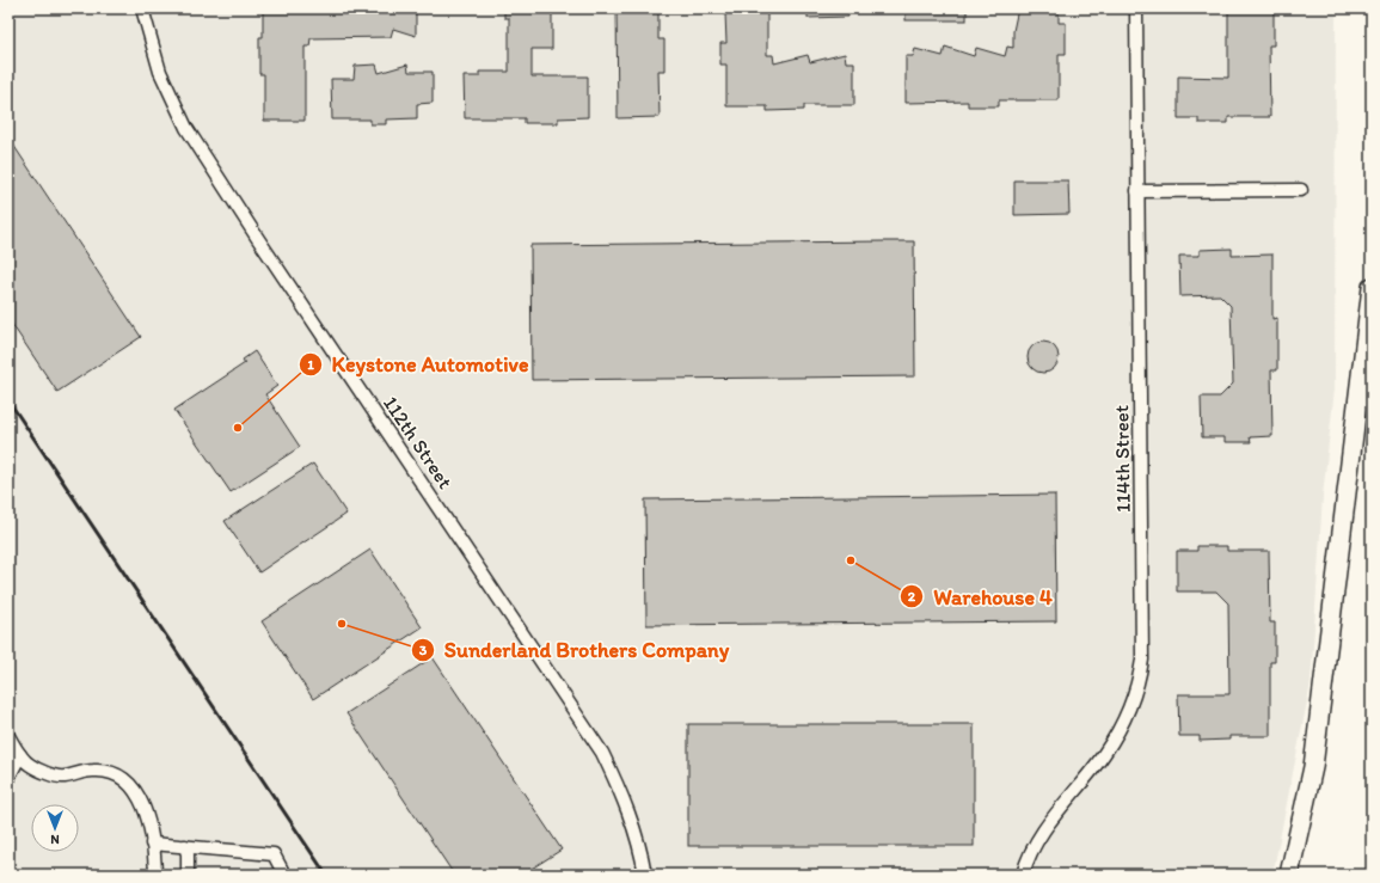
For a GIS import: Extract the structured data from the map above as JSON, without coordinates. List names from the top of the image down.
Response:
{
  "streets": {
    "street": ["112th Street", "114th Street"]
  },
  "places": ["Keystone Automotive", "Warehouse 4", "Sunderland Brothers Company"],
  "north": "bottom"
}
